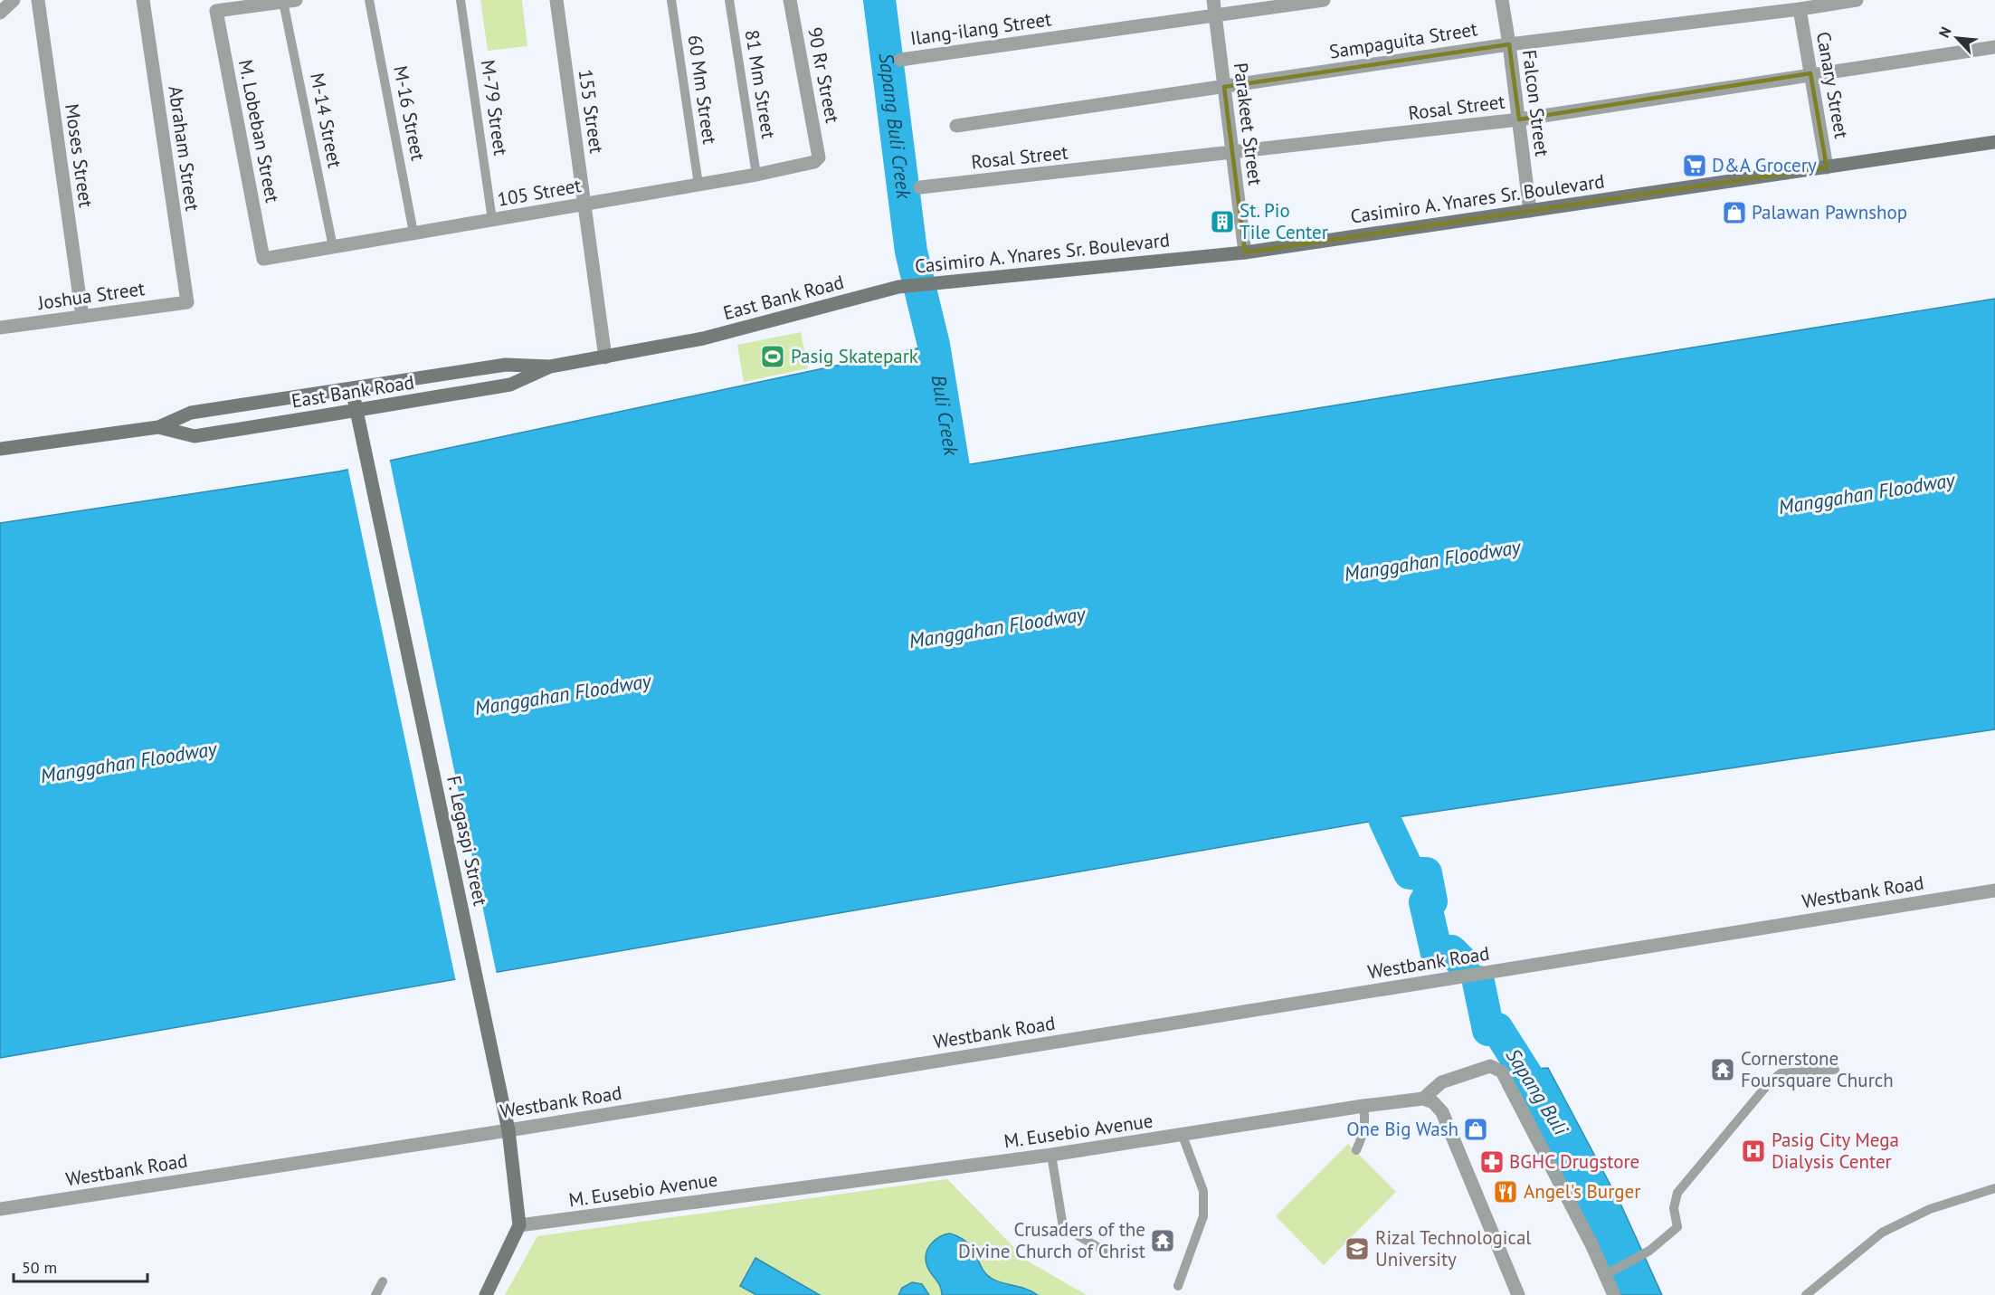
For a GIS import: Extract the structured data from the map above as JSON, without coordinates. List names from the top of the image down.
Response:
{
  "streets": {
    "main road": ["Casimiro A. Ynares Sr. Boulevard", "East Bank Road", "F. Legaspi Street"],
    "street": [
      "Ilang-ilang Street",
      "Sampaguita Street",
      "90 Rr Street",
      "Canary Street",
      "Falcon Street",
      "Rosal Street",
      "155 Street",
      "Parakeet Street",
      "M. Lobeban Street",
      "Abraham Street",
      "Moses Street",
      "105 Street",
      "Joshua Street",
      "Westbank Road",
      "M. Eusebio Avenue"
    ],
    "lane": [
      "81 Mm Street",
      "60 Mm Street",
      "M-79 Street",
      "M-16 Street",
      "M-14 Street"
    ]
  },
  "crossings": [
    ["Ilang-ilang Street", "Parakeet Street"],
    ["Sampaguita Street", "Canary Street"],
    ["Sampaguita Street", "Falcon Street"],
    ["Sampaguita Street", "Parakeet Street"],
    ["90 Rr Street", "105 Street"],
    ["81 Mm Street", "105 Street"],
    ["Canary Street", "Rosal Street"],
    ["Canary Street", "Casimiro A. Ynares Sr. Boulevard"],
    ["60 Mm Street", "105 Street"],
    ["Falcon Street", "Rosal Street"],
    ["Falcon Street", "Casimiro A. Ynares Sr. Boulevard"],
    ["M-79 Street", "105 Street"],
    ["Rosal Street", "Parakeet Street"],
    ["155 Street", "105 Street"],
    ["155 Street", "East Bank Road"],
    ["M-16 Street", "105 Street"],
    ["M-14 Street", "M. Lobeban Street"],
    ["M-14 Street", "105 Street"],
    ["Parakeet Street", "Casimiro A. Ynares Sr. Boulevard"],
    ["M. Lobeban Street", "105 Street"],
    ["Abraham Street", "Joshua Street"],
    ["Moses Street", "Joshua Street"],
    ["Casimiro A. Ynares Sr. Boulevard", "East Bank Road"],
    ["East Bank Road", "F. Legaspi Street"],
    ["F. Legaspi Street", "Westbank Road"],
    ["F. Legaspi Street", "M. Eusebio Avenue"]
  ],
  "water": [
    "Sapang Buli Creek",
    "Buli Creek",
    "Manggahan Floodway",
    "Sapang Buli"
  ],
  "places": {
    "supermarket": ["D&A Grocery"],
    "shop": ["Palawan Pawnshop", "One Big Wash"],
    "building": ["St. Pio Tile Center"],
    "sports": ["Pasig Skatepark"],
    "temple": ["Cornerstone Foursquare Church", "Crusaders of the Divine Church of Christ"],
    "hospital": ["Pasig City Mega Dialysis Center"],
    "pharmacy": ["BGHC Drugstore"],
    "restaurant": ["Angel's Burger"],
    "school or university": ["Rizal Technological University"]
  },
  "scale_bar": "50 m",
  "north": "top left"
}
